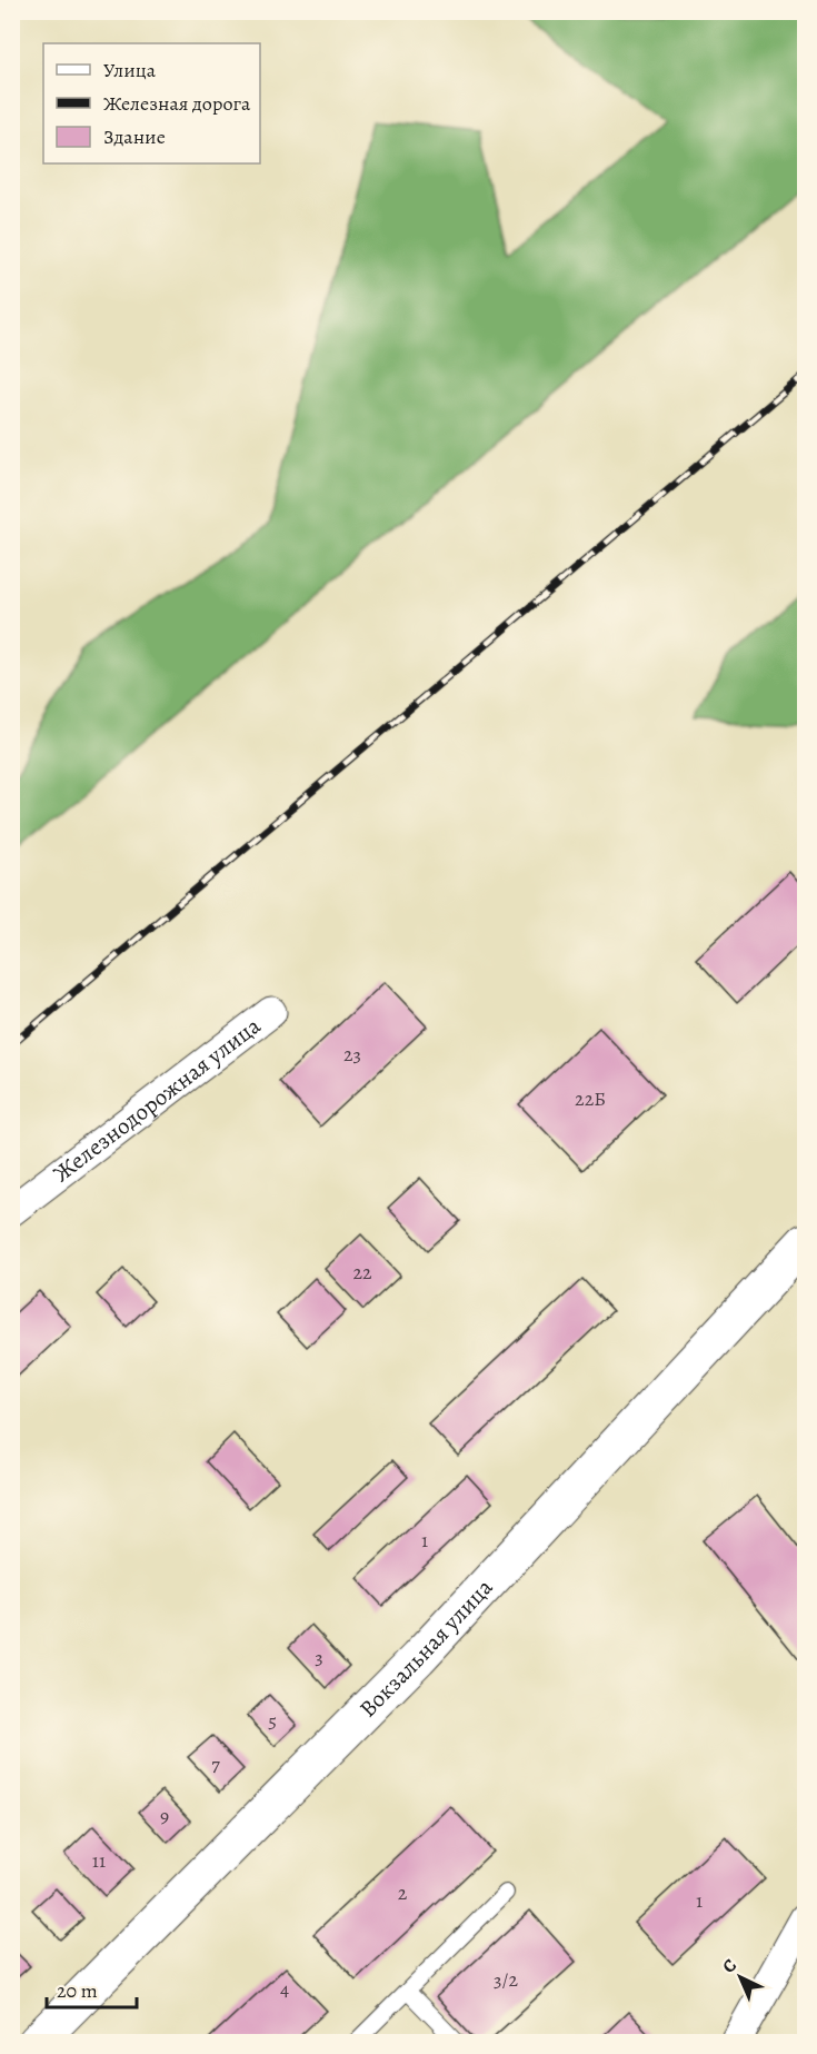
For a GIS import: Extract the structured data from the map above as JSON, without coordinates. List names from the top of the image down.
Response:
{
  "streets": {
    "street": ["Железнодорожная улица", "Вокзальная улица"]
  },
  "house_numbers": [
    "23",
    "22Б",
    "22",
    "1",
    "3",
    "5",
    "7",
    "9",
    "11",
    "2",
    "1",
    "3/2",
    "4"
  ],
  "legend": ["Улица", "Железная дорога", "Здание"],
  "scale_bar": "20 m",
  "north": "top left"
}
